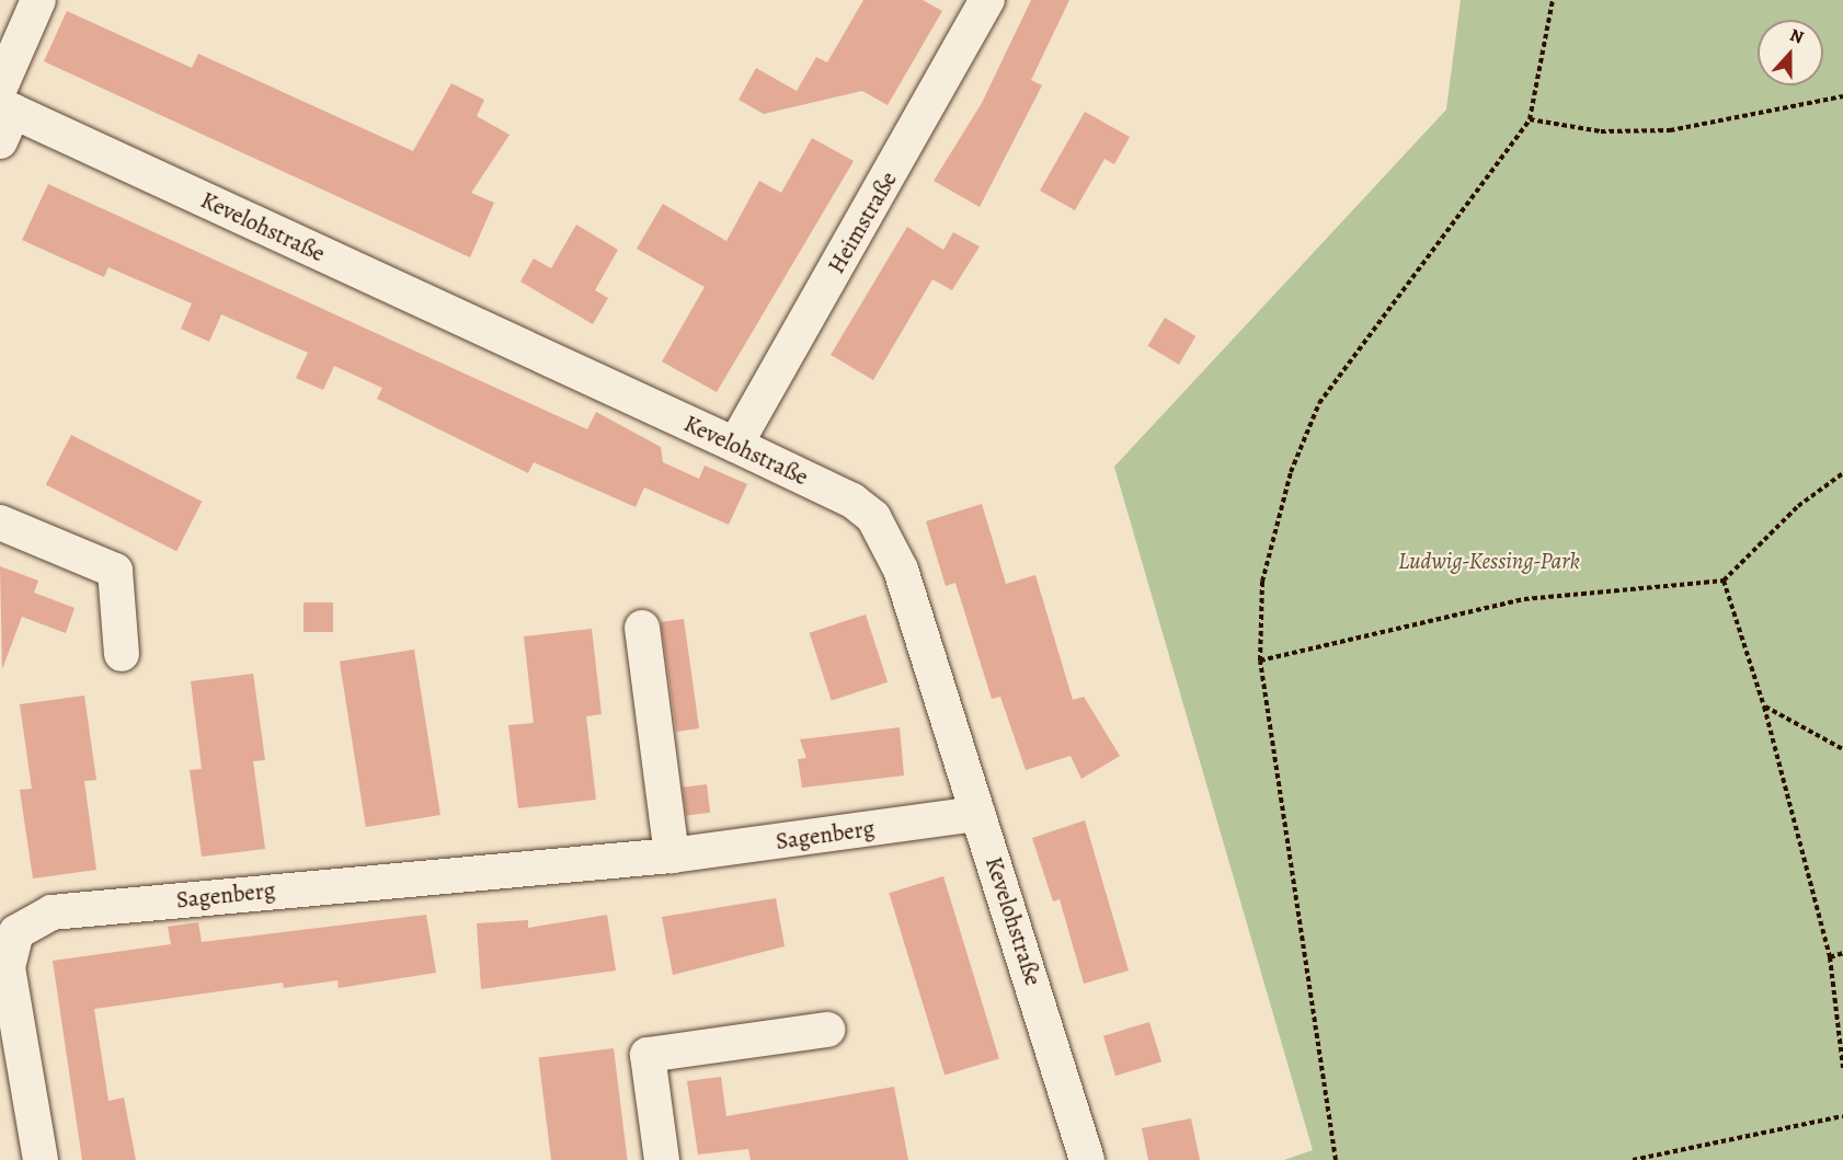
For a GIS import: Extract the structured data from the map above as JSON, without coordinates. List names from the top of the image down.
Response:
{
  "streets": {
    "street": ["Heimstraße", "Kevelohstraße", "Sagenberg"]
  },
  "crossings": [
    ["Heimstraße", "Kevelohstraße"],
    ["Kevelohstraße", "Sagenberg"]
  ],
  "parks": ["Ludwig-Kessing-Park"],
  "north": "top"
}
